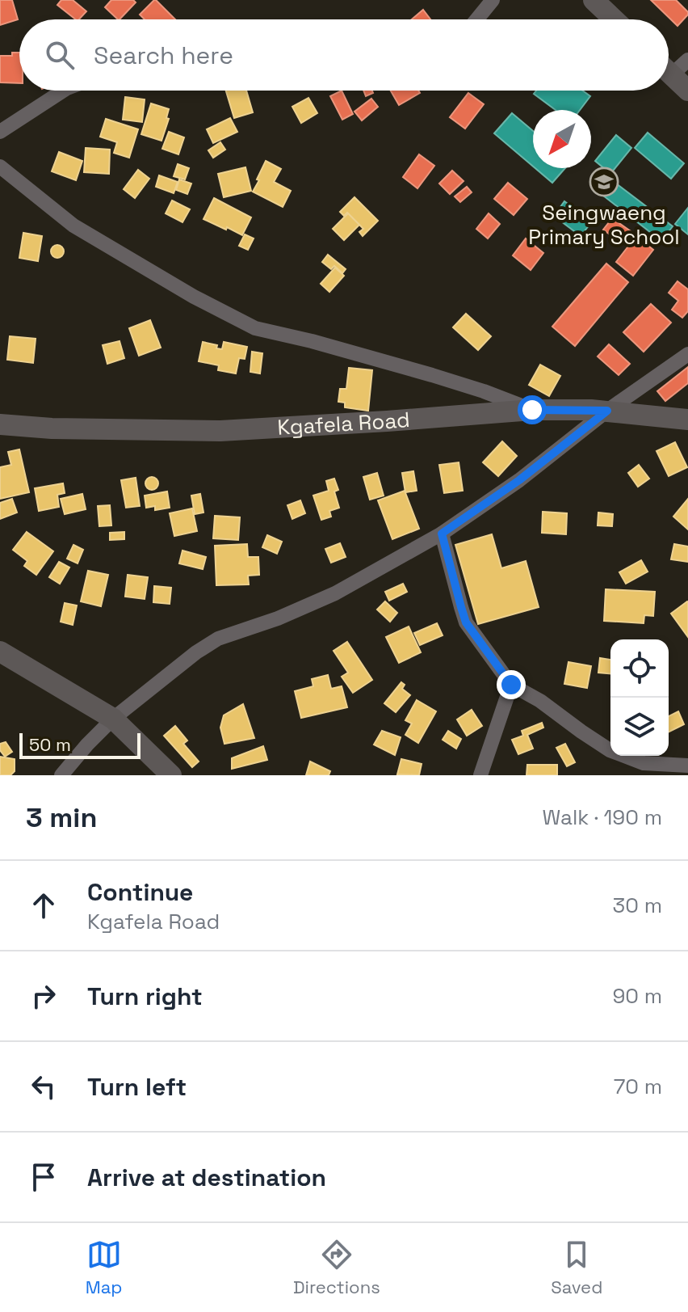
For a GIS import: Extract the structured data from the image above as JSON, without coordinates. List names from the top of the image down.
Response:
{
  "streets": {
    "street": ["Kgafela Road"]
  },
  "places": {
    "school or university": ["Seingwaeng Primary School"]
  },
  "scale_bar": "50 m",
  "north": "bottom left",
  "page": {
    "search": "Search here",
    "scale": "50 m",
    "heading": ["3 min", "Walk · 190 m"],
    "list": [
      ["Continue", "Kgafela Road", "30 m"],
      ["Turn right", "90 m"],
      ["Turn left", "70 m"],
      "Arrive at destination"
    ],
    "nav": ["Map", "Directions", "Saved"]
  }
}
